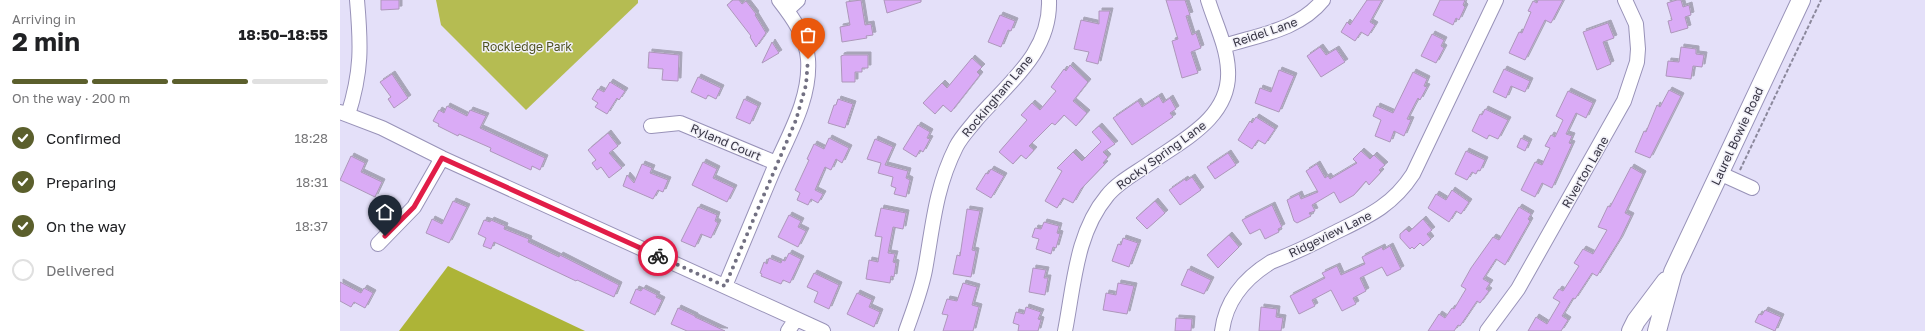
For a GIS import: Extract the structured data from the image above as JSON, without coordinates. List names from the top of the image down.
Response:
{
  "streets": {
    "main road": ["Laurel Bowie Road"],
    "street": [
      "Reidel Lane",
      "Rockingham Lane",
      "Ryland Court",
      "Rocky Spring Lane",
      "Riverton Lane",
      "Ridgeview Lane"
    ]
  },
  "crossings": [
    ["Reidel Lane", "Rocky Spring Lane"]
  ],
  "parks": ["Rockledge Park"],
  "page": {
    "heading": ["2 min", "Arriving in", "18:50–18:55"],
    "bar": "On the way · 200 m",
    "list": [
      ["Confirmed", "18:28"],
      ["Preparing", "18:31"],
      ["On the way", "18:37"],
      "Delivered"
    ]
  }
}
